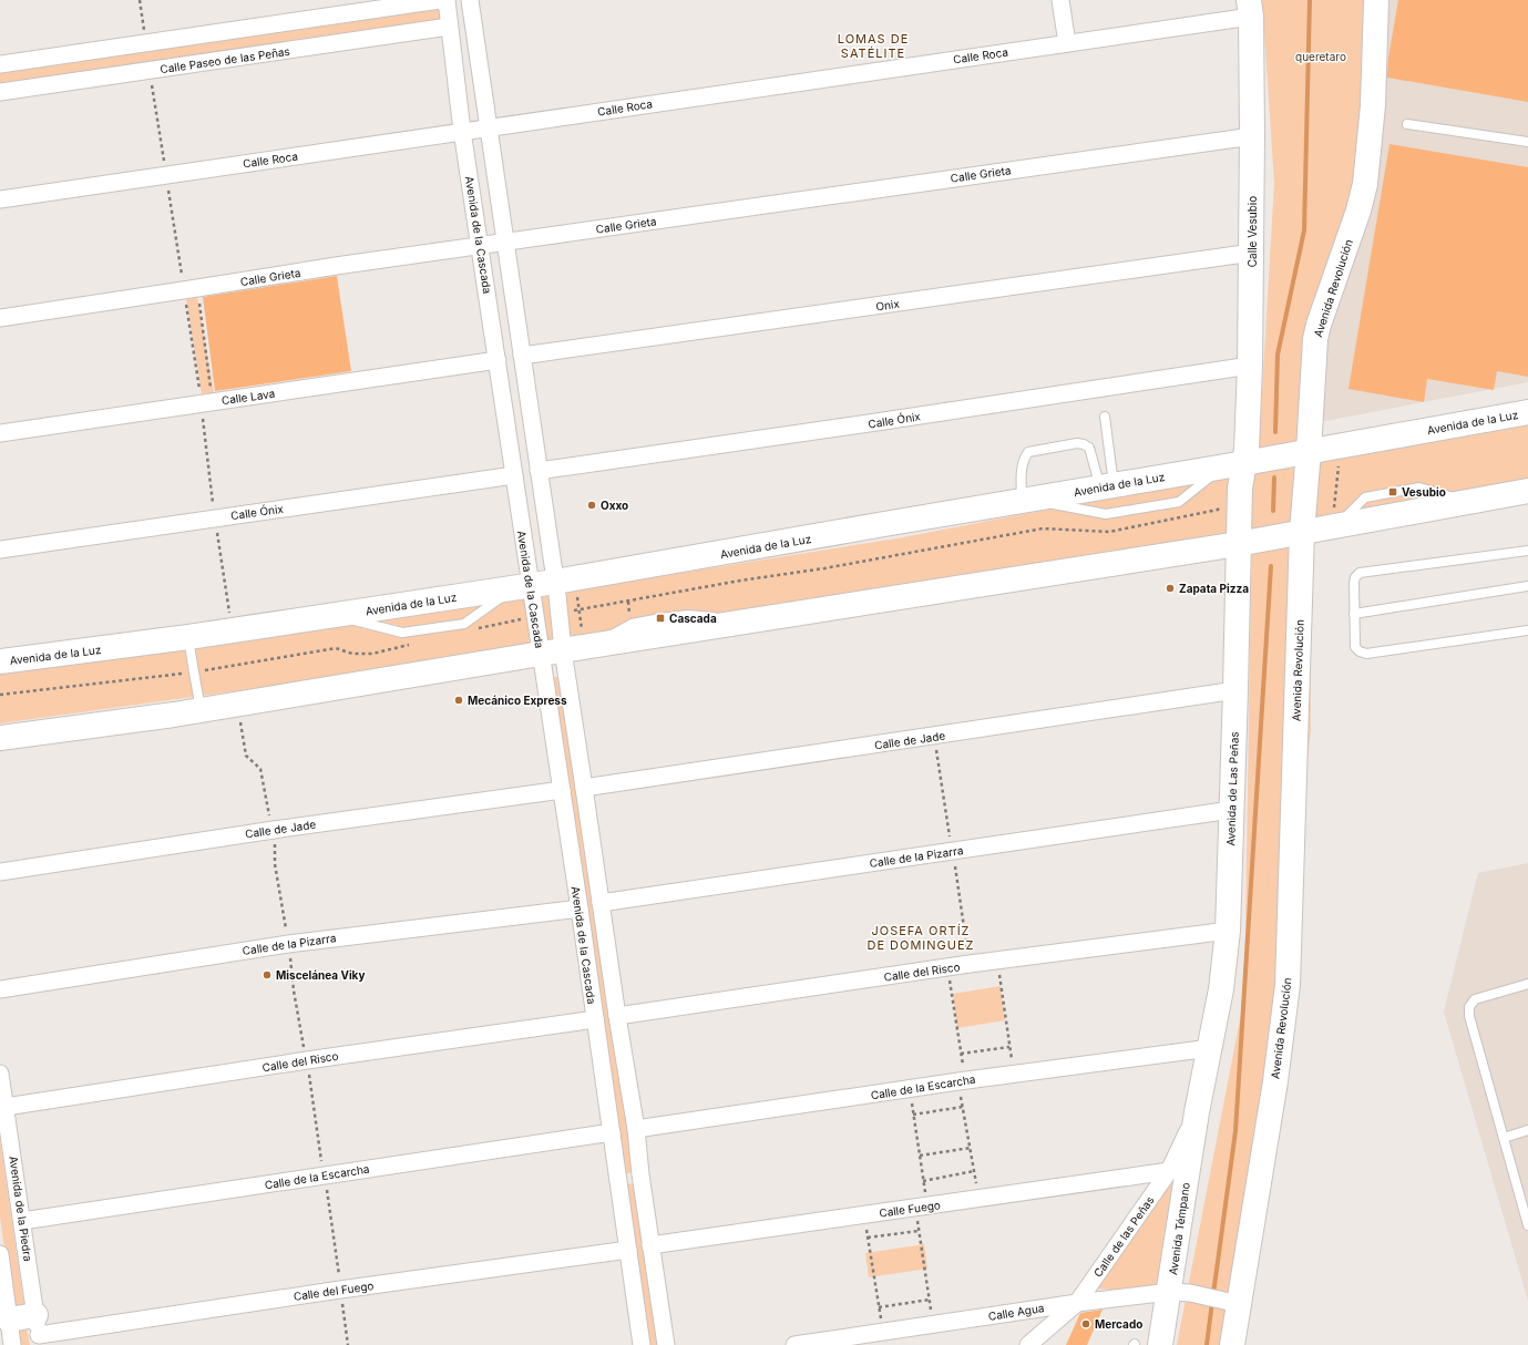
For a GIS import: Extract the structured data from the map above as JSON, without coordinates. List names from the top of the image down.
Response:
{
  "streets": {
    "main road": [
      "Calle Vesubio",
      "Avenida Revolución",
      "Avenida de la Luz",
      "Avenida de Las Peñas",
      "Avenida Témpano"
    ],
    "street": [
      "Calle Roca",
      "Calle Paseo de las Peñas",
      "Calle Grieta",
      "Avenida de la Cascada",
      "Onix",
      "Calle Lava",
      "Calle Ónix",
      "Calle de Jade",
      "Calle de la Pizarra",
      "Calle del Risco",
      "Calle de la Escarcha",
      "Avenida de la Piedra",
      "Calle Fuego",
      "Calle de las Peñas",
      "Calle del Fuego",
      "Calle Agua"
    ]
  },
  "crossings": [
    ["Calle Roca", "Calle Vesubio"],
    ["Calle Roca", "Avenida de la Cascada"],
    ["Calle Paseo de las Peñas", "Avenida de la Cascada"],
    ["Calle Grieta", "Calle Vesubio"],
    ["Calle Grieta", "Avenida de la Cascada"],
    ["Calle Vesubio", "Onix"],
    ["Calle Vesubio", "Calle Ónix"],
    ["Calle Vesubio", "Avenida de la Luz"],
    ["Calle Vesubio", "Avenida de Las Peñas"],
    ["Avenida de la Cascada", "Onix"],
    ["Avenida de la Cascada", "Calle Lava"],
    ["Avenida de la Cascada", "Calle Ónix"],
    ["Avenida de la Cascada", "Avenida de la Luz"],
    ["Avenida de la Cascada", "Calle de Jade"],
    ["Avenida de la Cascada", "Calle de la Pizarra"],
    ["Avenida de la Cascada", "Calle del Risco"],
    ["Avenida de la Cascada", "Calle de la Escarcha"],
    ["Avenida de la Cascada", "Calle Fuego"],
    ["Avenida de la Cascada", "Calle del Fuego"],
    ["Avenida Revolución", "Avenida de la Luz"],
    ["Avenida Revolución", "Calle Agua"],
    ["Avenida de la Luz", "Avenida de Las Peñas"],
    ["Calle de Jade", "Avenida de Las Peñas"],
    ["Avenida de Las Peñas", "Calle de la Pizarra"],
    ["Avenida de Las Peñas", "Calle del Risco"],
    ["Avenida de Las Peñas", "Calle de la Escarcha"],
    ["Avenida de Las Peñas", "Avenida Témpano"],
    ["Avenida de Las Peñas", "Calle de las Peñas"],
    ["Calle del Risco", "Avenida de la Piedra"],
    ["Calle de la Escarcha", "Avenida de la Piedra"],
    ["Avenida de la Piedra", "Calle del Fuego"],
    ["Calle Fuego", "Calle de las Peñas"],
    ["Avenida Témpano", "Calle de las Peñas"],
    ["Avenida Témpano", "Calle Agua"],
    ["Calle de las Peñas", "Calle Agua"]
  ],
  "districts": ["LOMAS DE SATÉLITE", "JOSEFA ORTÍZ DE DOMINGUEZ"],
  "parks": ["queretaro"],
  "places": {
    "transit": ["Vesubio", "Cascada"],
    "other": [
      "Oxxo",
      "Zapata Pizza",
      "Mecánico Express",
      "Miscelánea Viky",
      "Mercado"
    ]
  }
}
